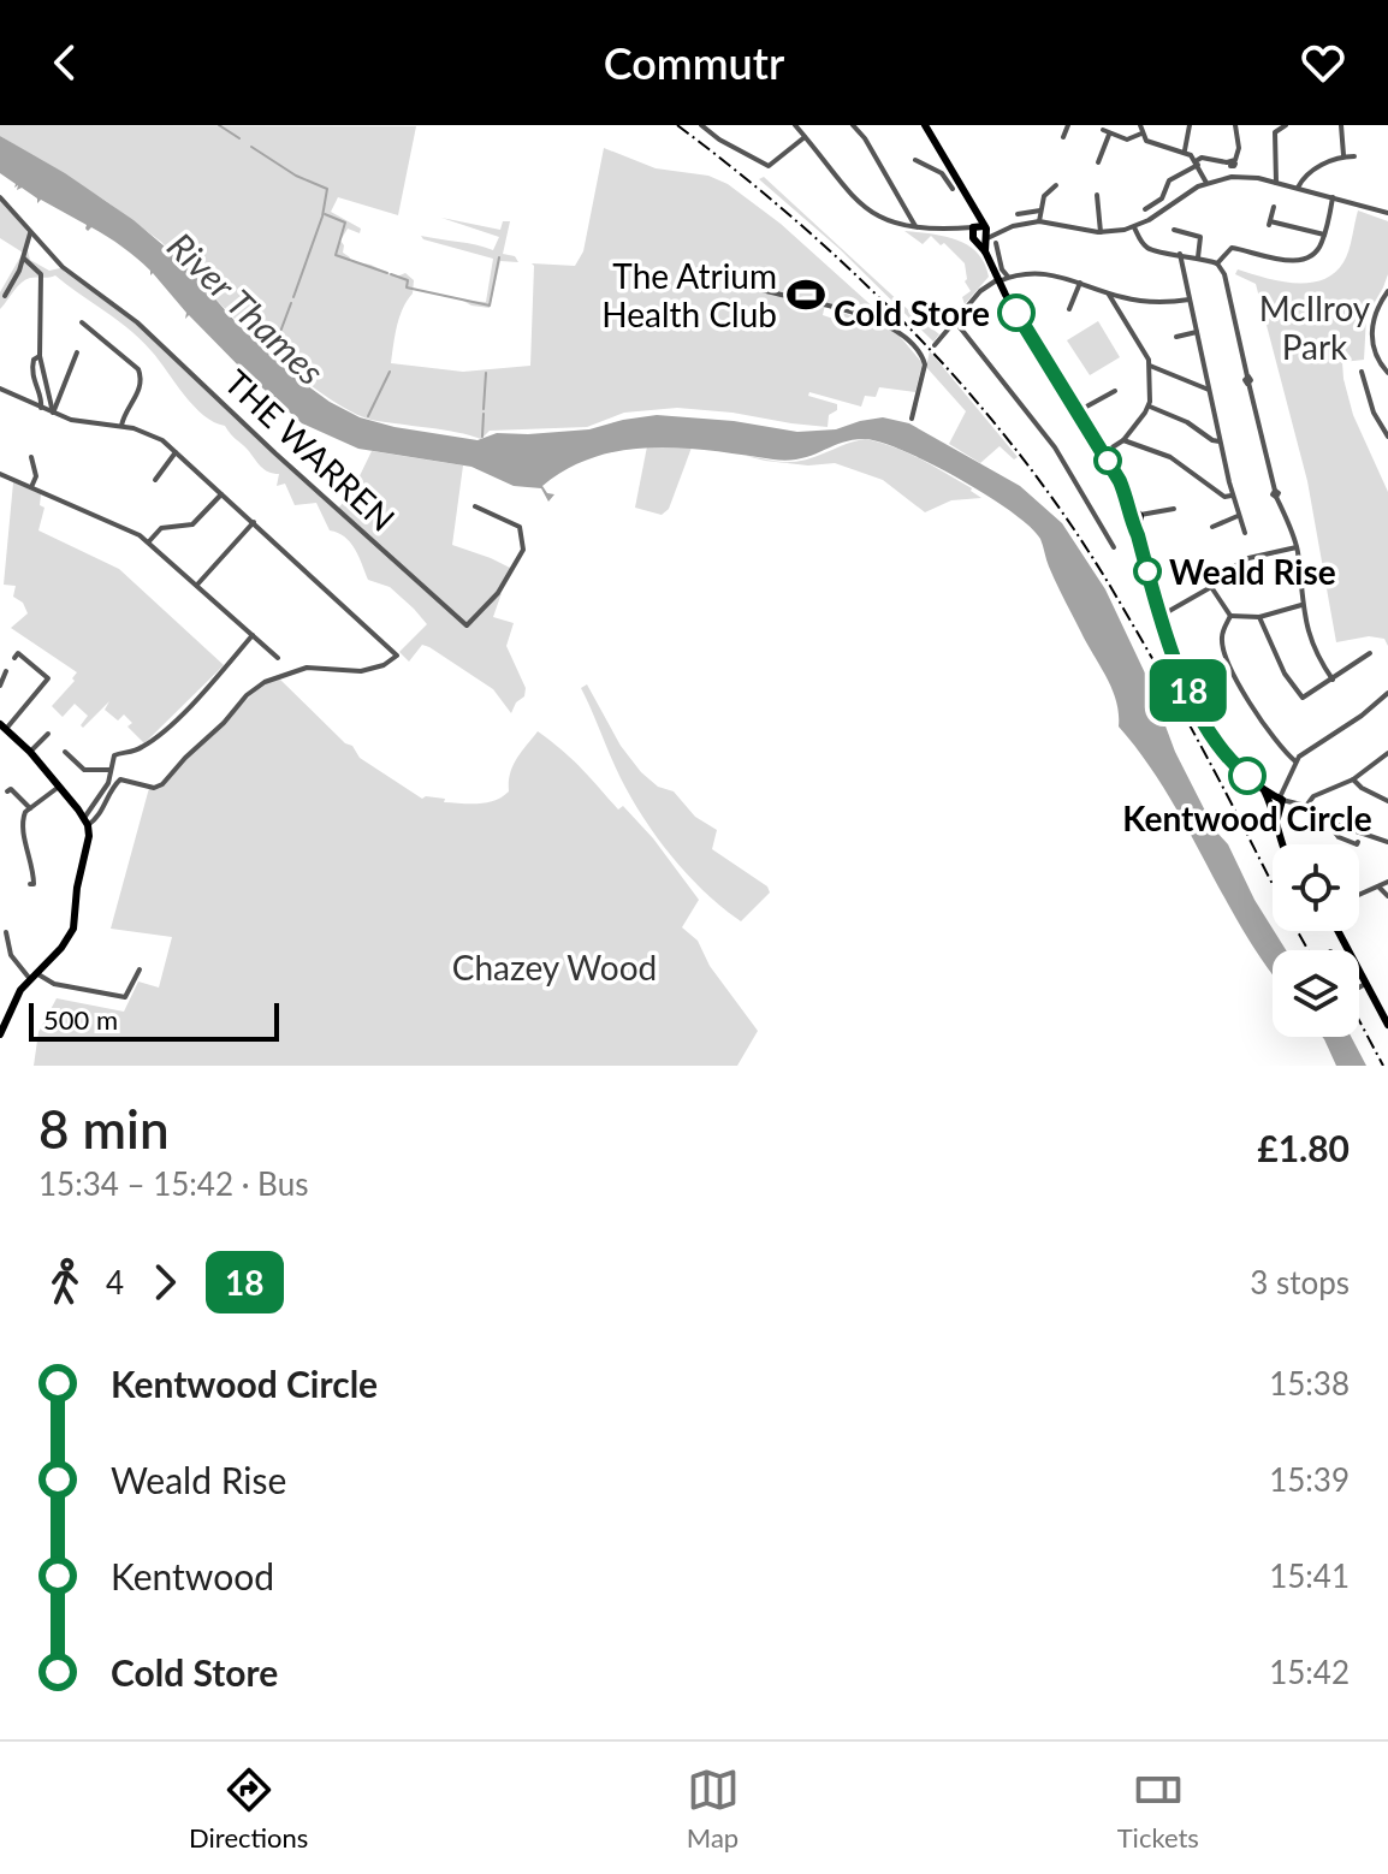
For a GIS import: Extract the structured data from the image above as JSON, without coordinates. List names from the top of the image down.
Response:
{
  "streets": {
    "street": ["THE WARREN"]
  },
  "water": ["River Thames"],
  "parks": ["McIlroy Park", "Chazey Wood"],
  "places": {
    "sports": ["The Atrium Health Club"],
    "other": ["Cold Store", "Weald Rise", "Kentwood Circle"]
  },
  "lines": ["bus line 18"],
  "scale_bar": "500 m",
  "page": {
    "header": "Commutr",
    "on_map": "18",
    "scale": "500 m",
    "heading": ["8 min", "15:34 – 15:42 · Bus", "£1.80"],
    "legs": ["4", "18", "3 stops"],
    "list": [
      {
        "name": "Kentwood Circle",
        "value": "15:38"
      },
      {
        "name": "Weald Rise",
        "value": "15:39"
      },
      {
        "name": "Kentwood",
        "value": "15:41"
      },
      {
        "name": "Cold Store",
        "value": "15:42"
      }
    ],
    "tabs": ["Directions", "Map", "Tickets"]
  }
}
